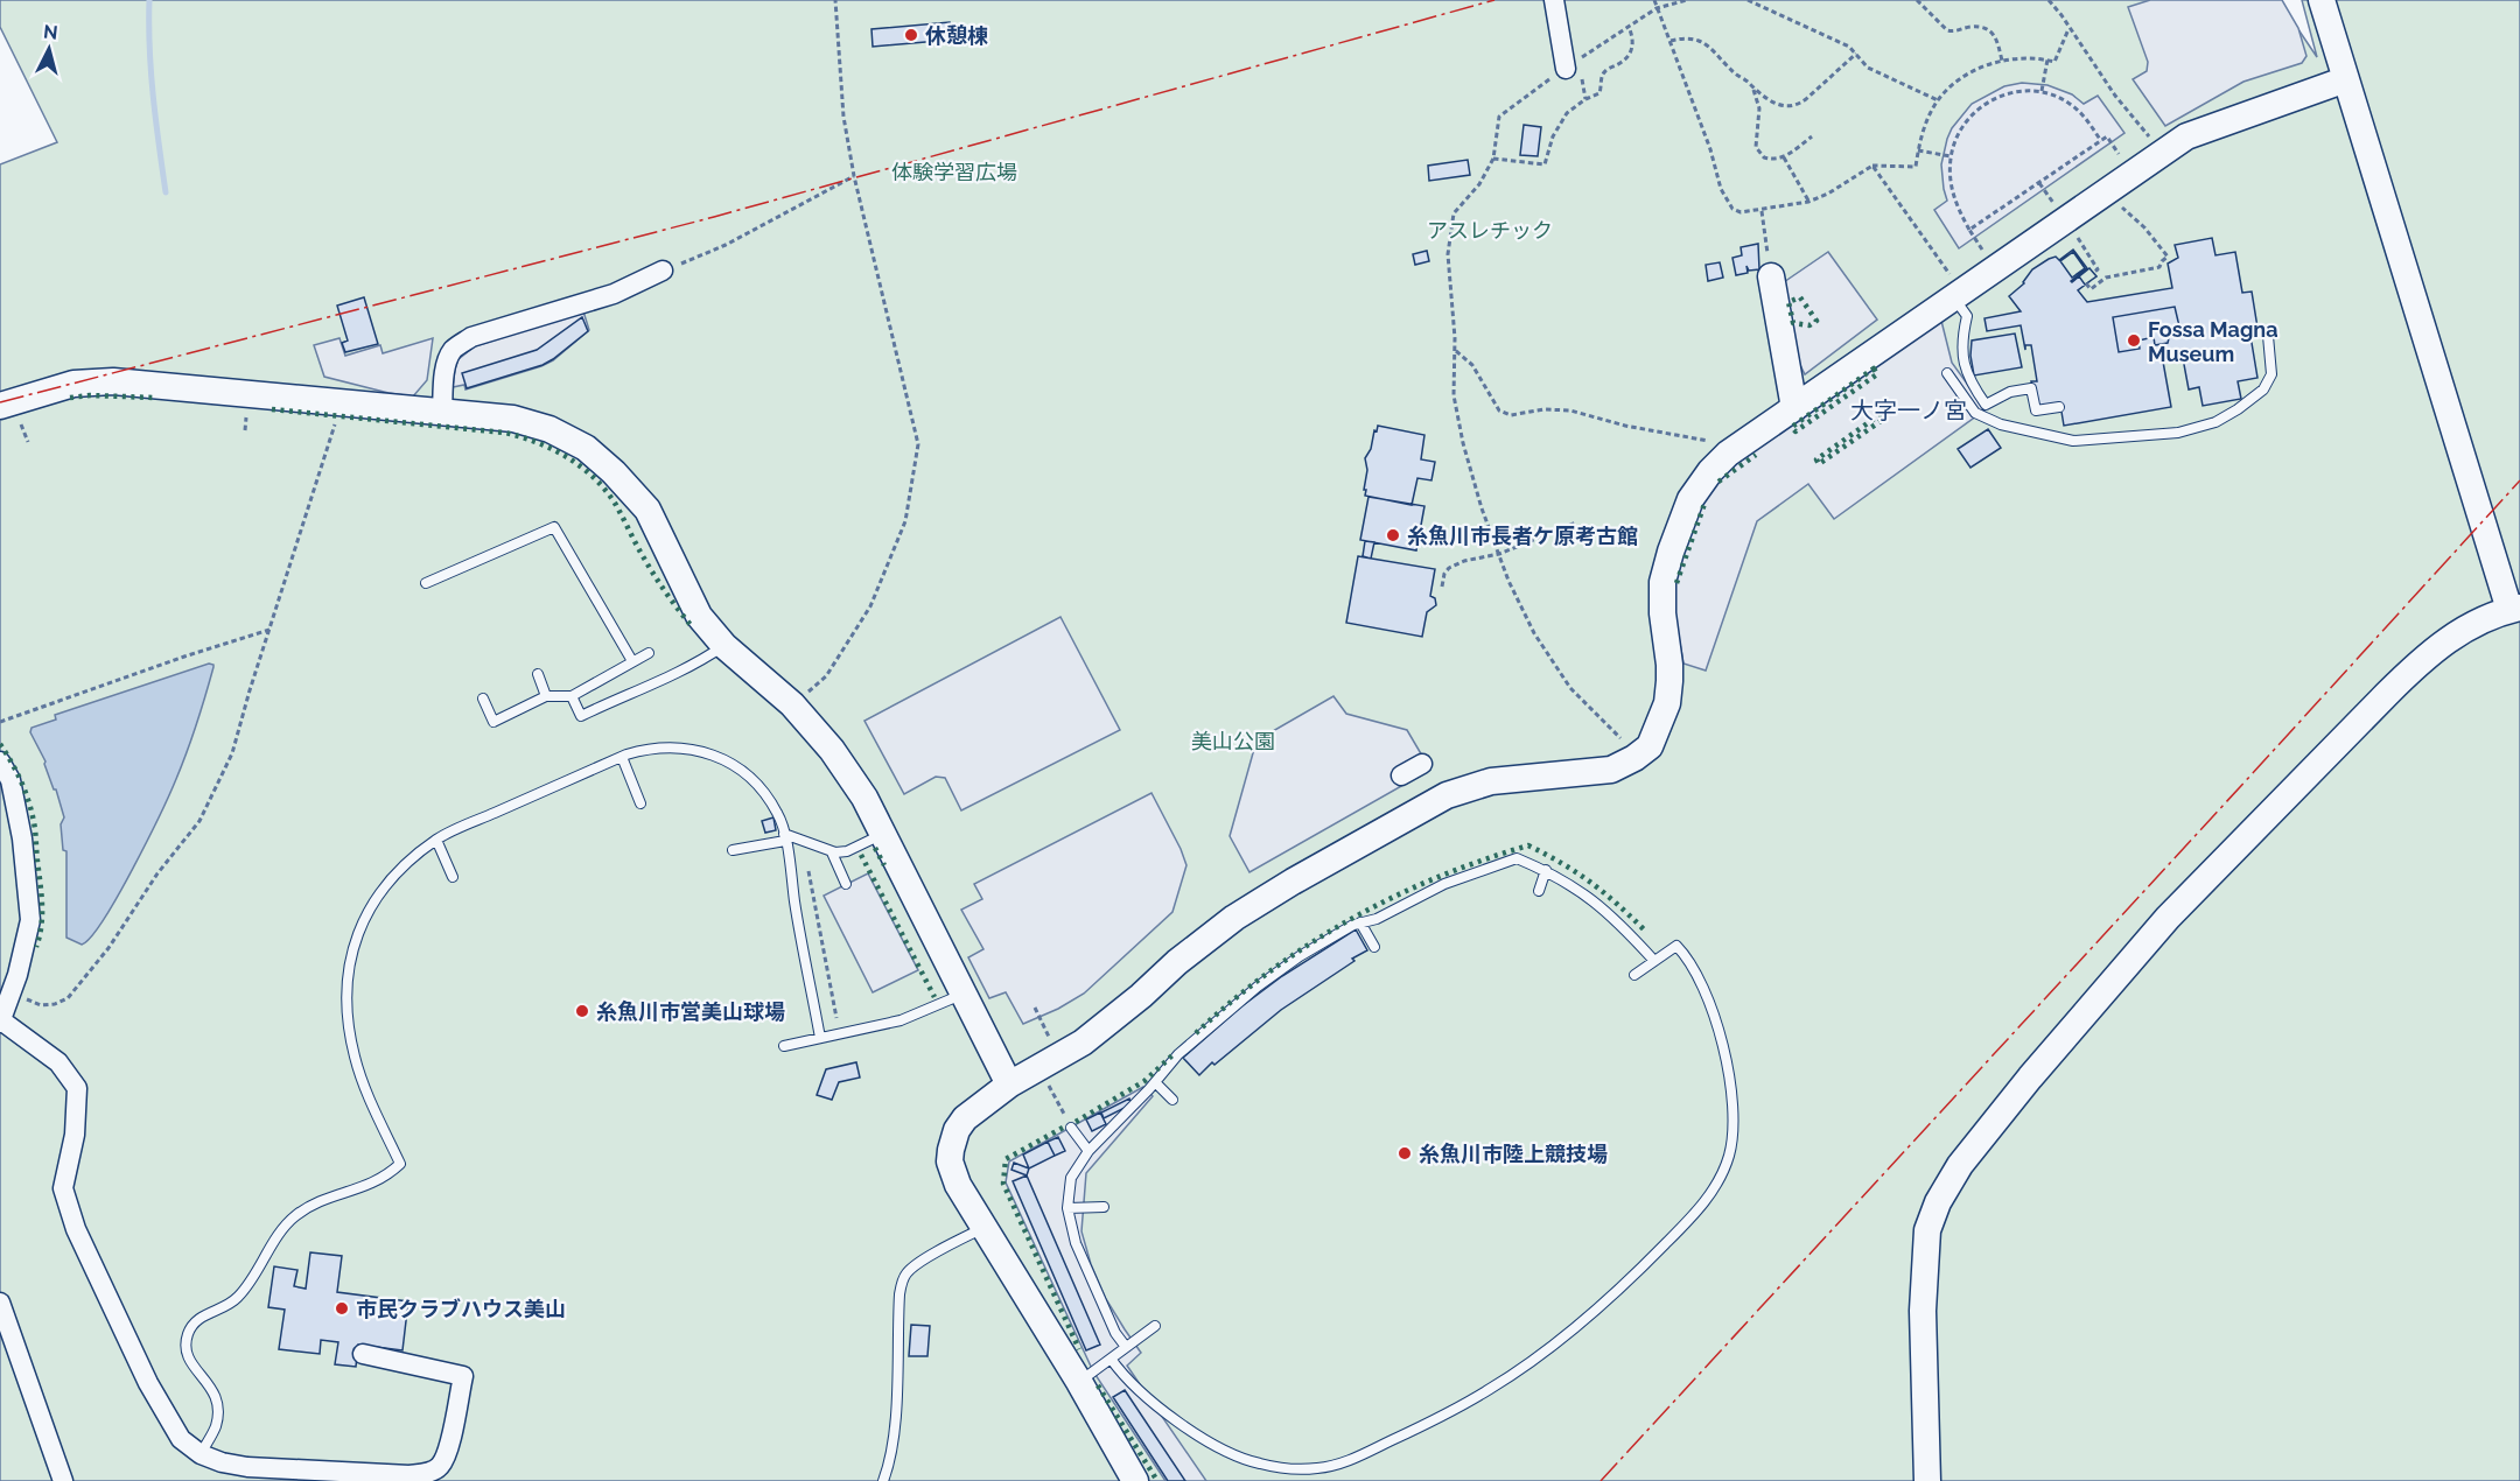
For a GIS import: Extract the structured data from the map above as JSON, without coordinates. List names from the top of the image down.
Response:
{
  "districts": ["大字一ノ宮"],
  "parks": ["体験学習広場", "アスレチック", "美山公園"],
  "places": [
    "休憩棟",
    "Fossa Magna Museum",
    "糸魚川市長者ケ原考古館",
    "糸魚川市営美山球場",
    "糸魚川市陸上競技場",
    "市民クラブハウス美山"
  ],
  "north": "top"
}
